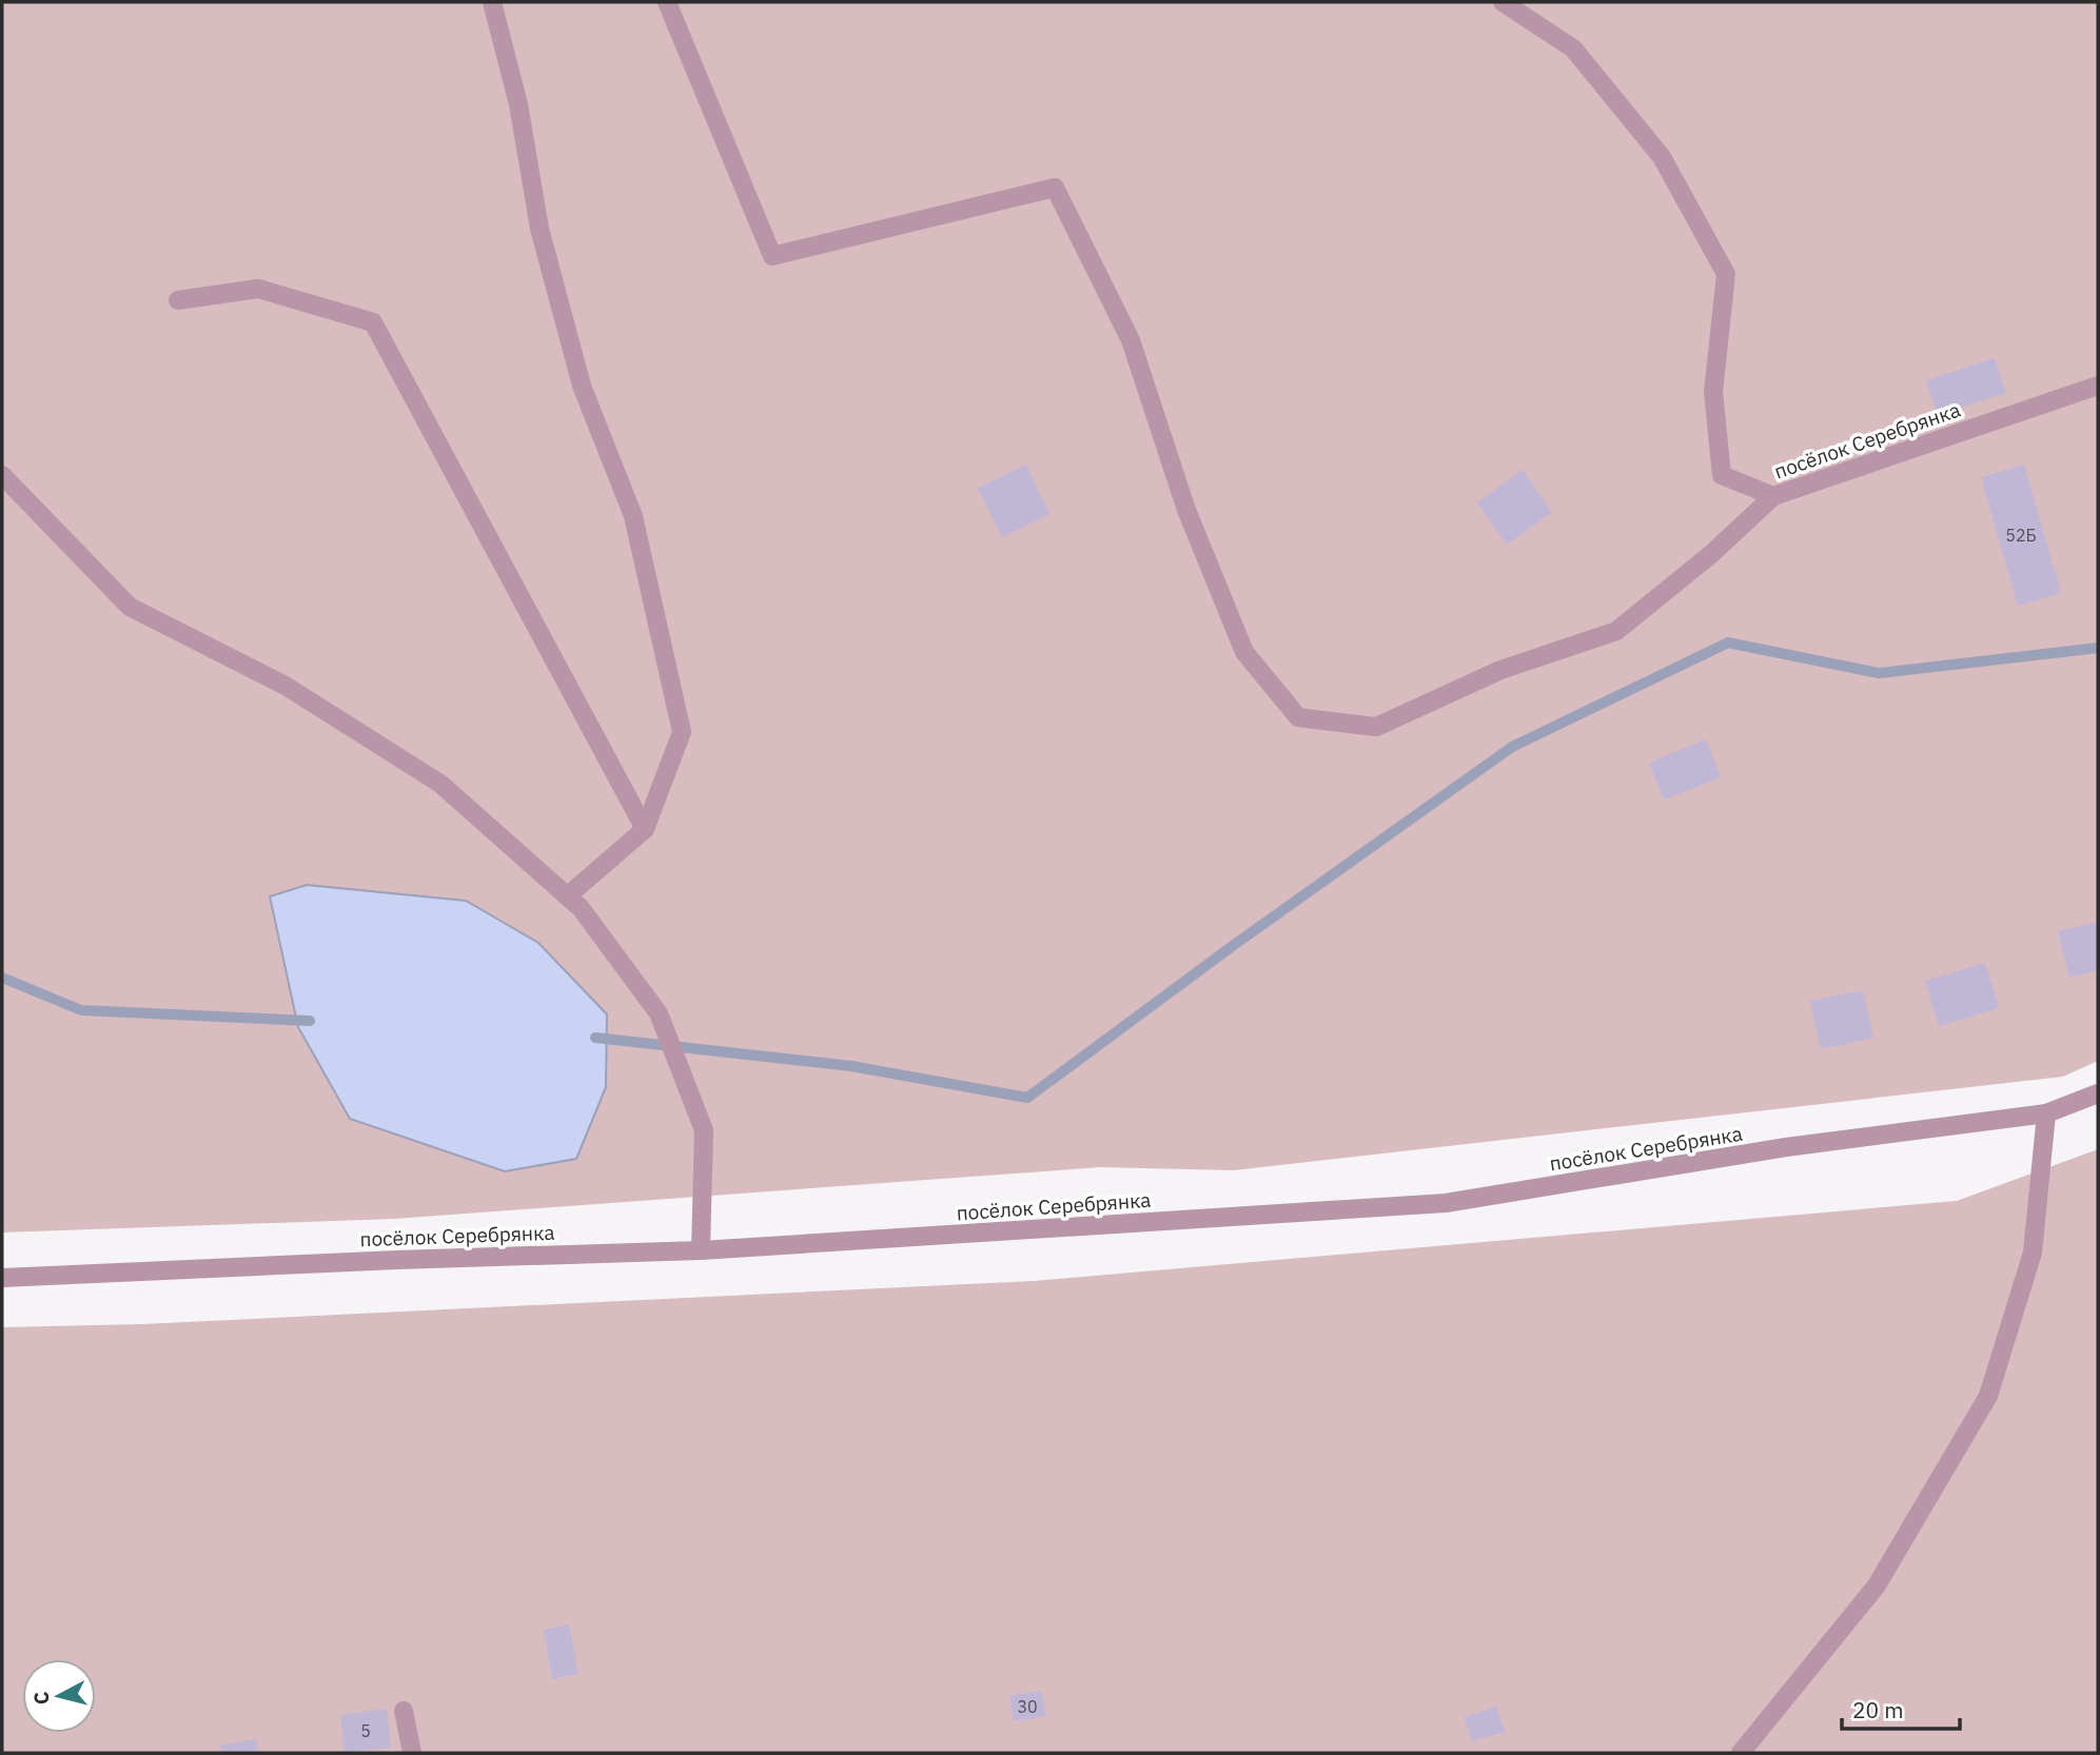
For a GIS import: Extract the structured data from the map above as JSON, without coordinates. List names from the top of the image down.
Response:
{
  "streets": {
    "lane": ["посёлок Серебрянка"]
  },
  "house_numbers": ["52Б", "30", "5"],
  "scale_bar": "20 m",
  "north": "left"
}
